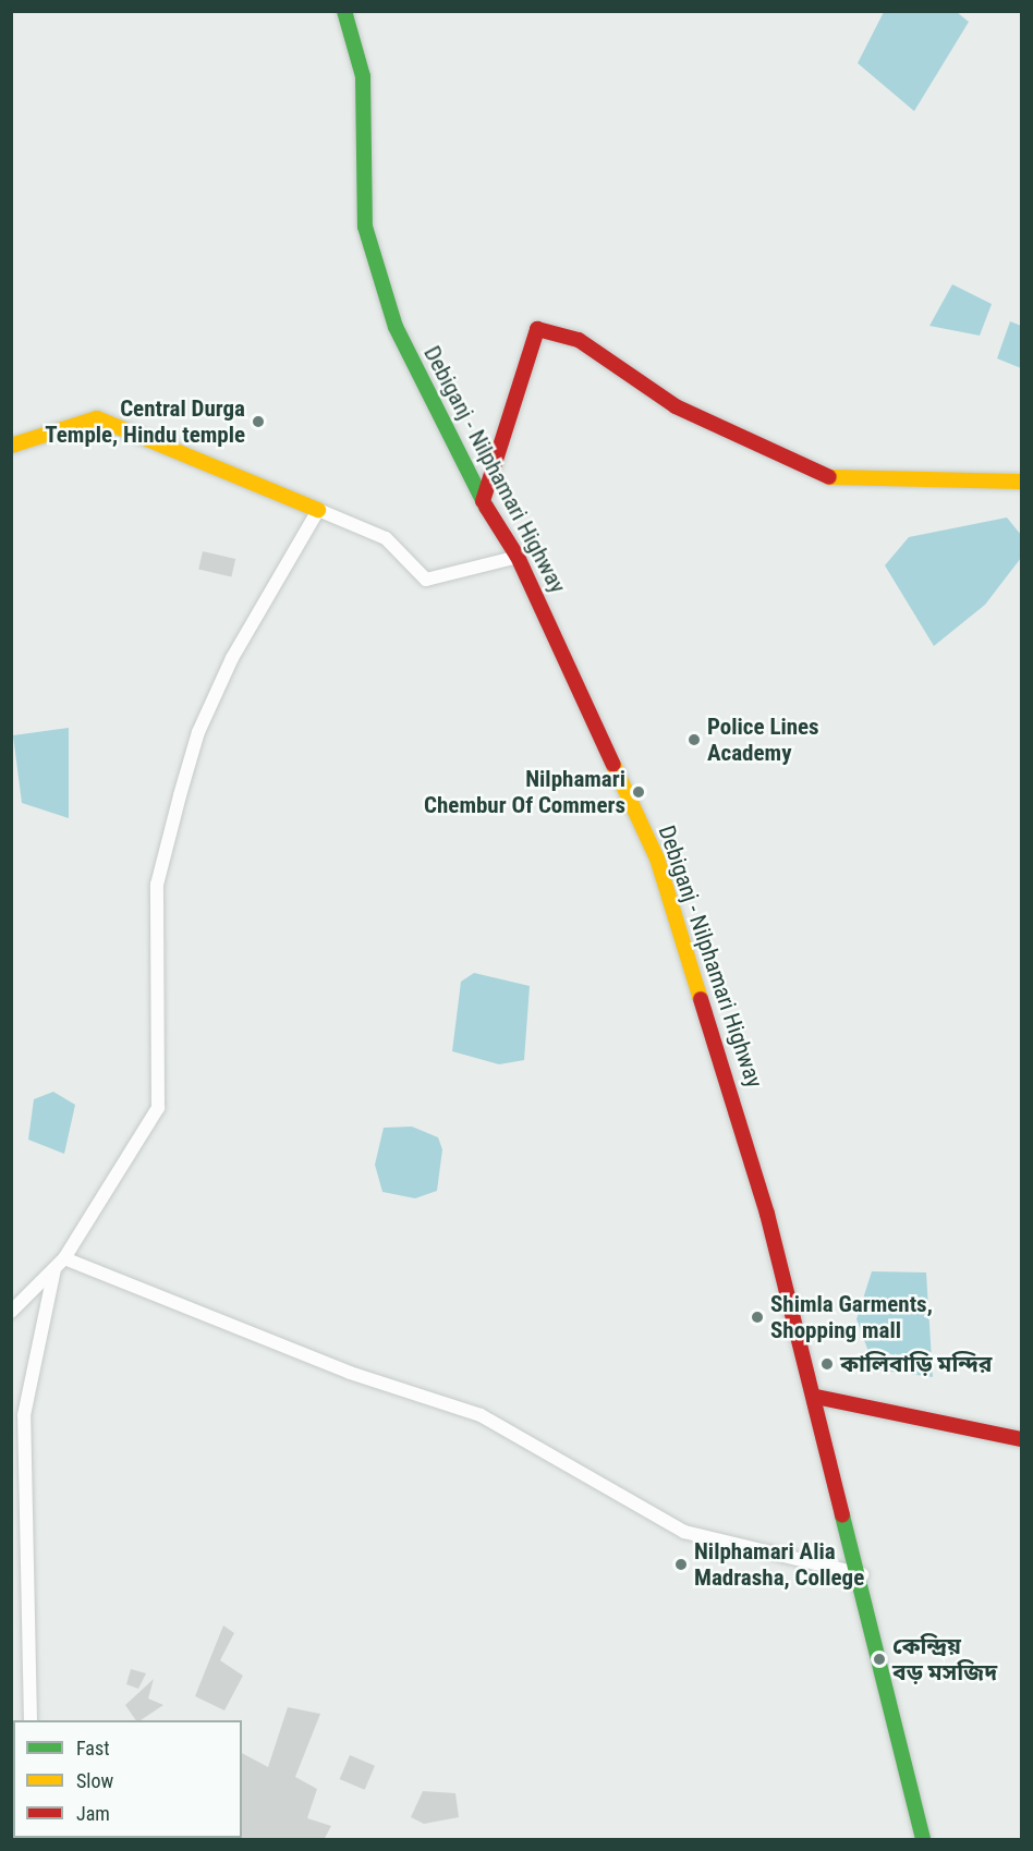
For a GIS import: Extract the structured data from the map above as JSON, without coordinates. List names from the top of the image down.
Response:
{
  "streets": {
    "main road": ["Debiganj - Nilphamari Highway"]
  },
  "places": [
    "Central Durga Temple, Hindu temple",
    "Police Lines Academy",
    "Nilphamari Chembur Of Commers",
    "Shimla Garments, Shopping mall",
    "কালিবাড়ি মন্দির",
    "Nilphamari Alia Madrasha, College",
    "কেন্দ্রিয় বড় মসজিদ"
  ],
  "legend": ["Fast", "Slow", "Jam"]
}
